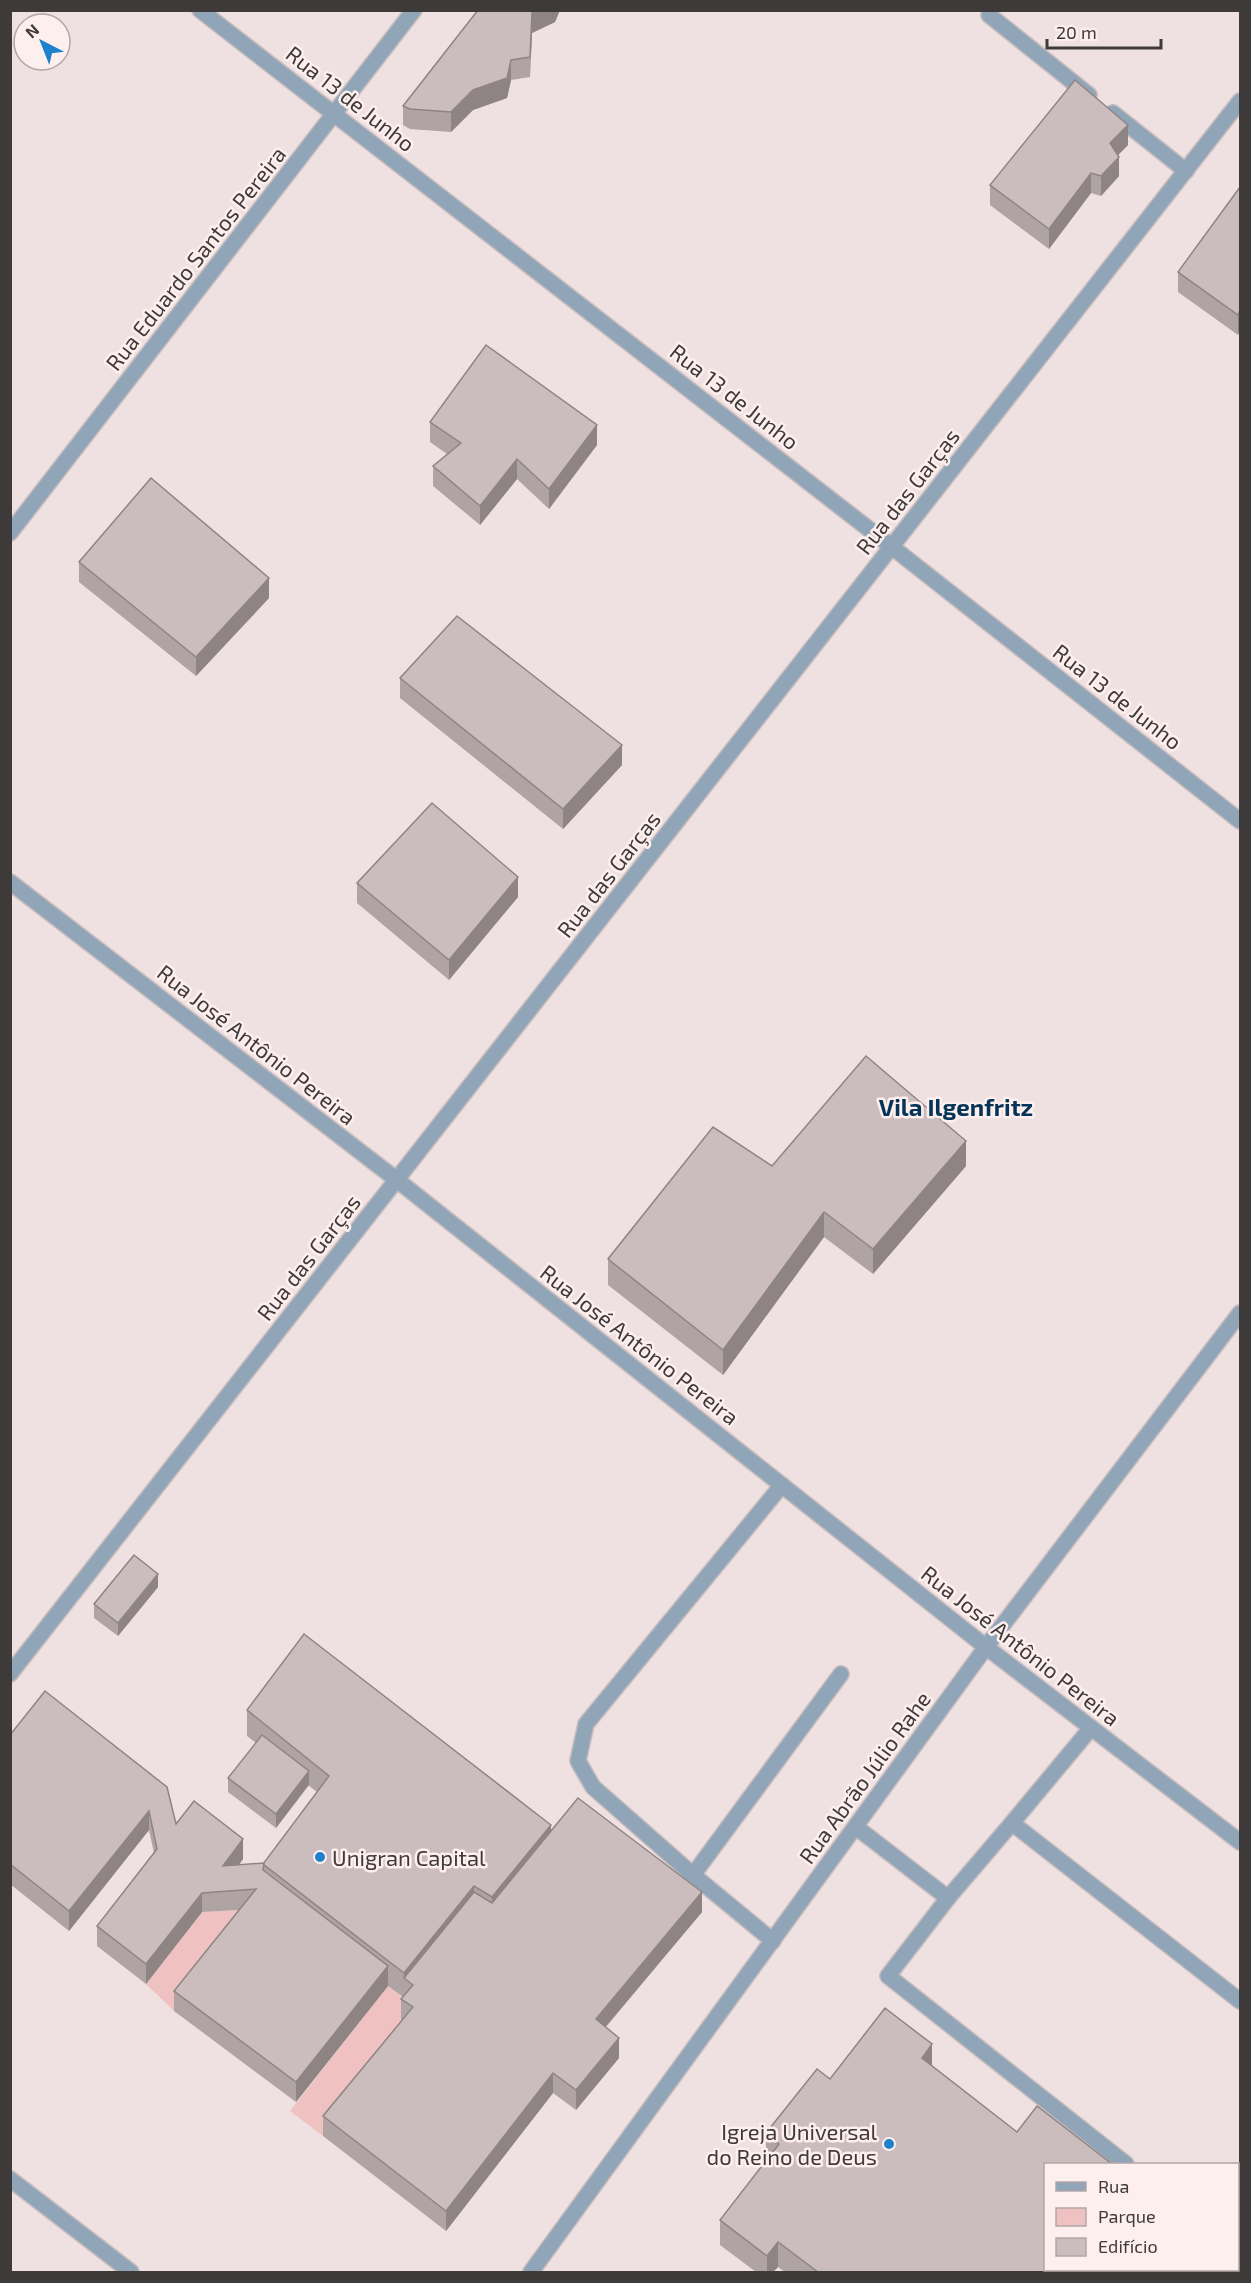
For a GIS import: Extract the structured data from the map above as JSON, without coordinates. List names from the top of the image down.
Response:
{
  "streets": {
    "street": [
      "Rua 13 de Junho",
      "Rua Eduardo Santos Pereira",
      "Rua das Garças",
      "Rua José Antônio Pereira",
      "Rua Abrão Júlio Rahe"
    ]
  },
  "crossings": [
    ["Rua 13 de Junho", "Rua Eduardo Santos Pereira"],
    ["Rua 13 de Junho", "Rua das Garças"],
    ["Rua das Garças", "Rua José Antônio Pereira"],
    ["Rua José Antônio Pereira", "Rua Abrão Júlio Rahe"]
  ],
  "districts": ["Vila Ilgenfritz"],
  "places": ["Unigran Capital", "Igreja Universal do Reino de Deus"],
  "legend": ["Rua", "Parque", "Edifício"],
  "scale_bar": "20 m",
  "north": "top left"
}
